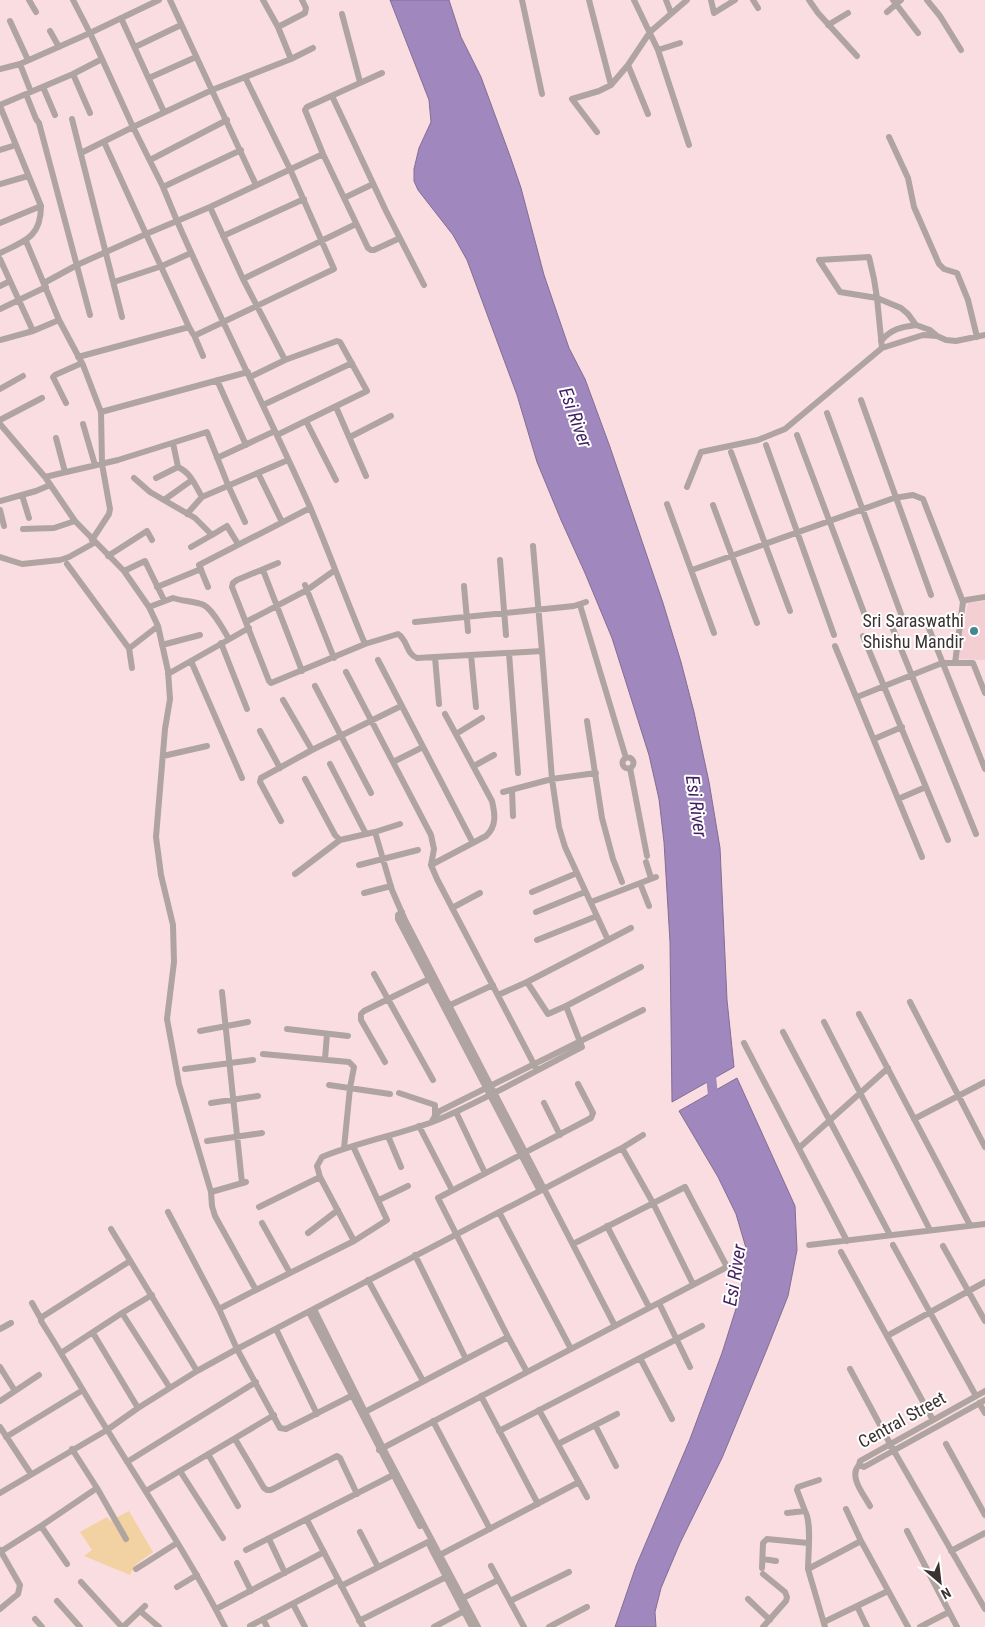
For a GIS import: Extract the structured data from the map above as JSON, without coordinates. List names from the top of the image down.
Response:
{
  "streets": {
    "street": ["Central Street"]
  },
  "water": ["Esi River"],
  "places": ["Sri Saraswathi Shishu Mandir"],
  "north": "bottom right"
}
